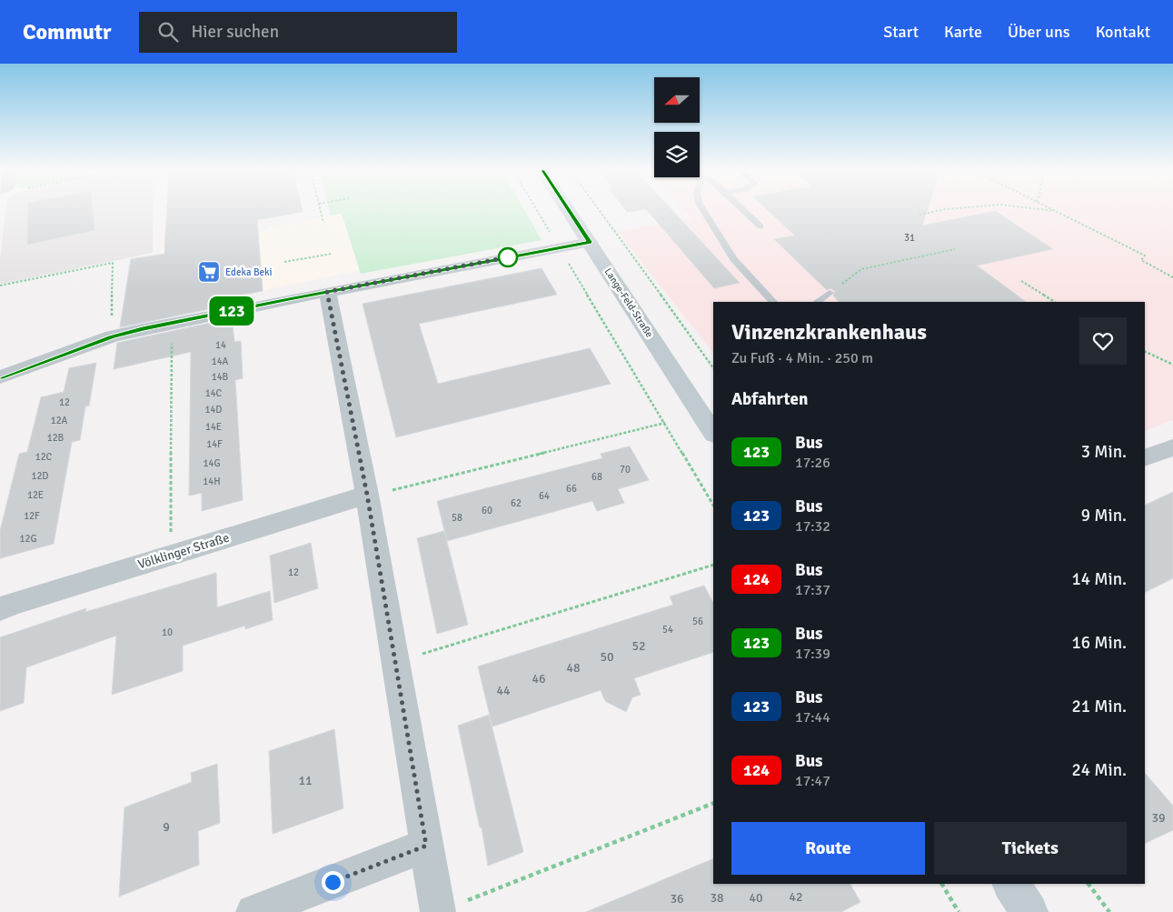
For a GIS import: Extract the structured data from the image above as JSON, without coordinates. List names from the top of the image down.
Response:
{
  "streets": {
    "street": ["Lange-Feld-Straße", "Völklinger Straße"]
  },
  "places": {
    "supermarket": ["Edeka Beki"]
  },
  "lines": ["bus line 123"],
  "house_numbers": [
    "31",
    "14",
    "14A",
    "14B",
    "14C",
    "12",
    "14D",
    "12A",
    "14E",
    "12B",
    "14F",
    "12C",
    "14G",
    "70",
    "12D",
    "68",
    "14H",
    "66",
    "12E",
    "64",
    "62",
    "60",
    "12F",
    "58",
    "12G",
    "12",
    "56",
    "54",
    "10",
    "52",
    "50",
    "48",
    "46",
    "44",
    "11",
    "39",
    "9",
    "42",
    "38",
    "40",
    "36"
  ],
  "north": "left",
  "page": {
    "header": "Commutr",
    "search": "Hier suchen",
    "nav": [
      "Start",
      "Karte",
      "Über uns",
      "Kontakt"
    ],
    "on_map": "123",
    "heading": [
      ["Vinzenzkrankenhaus", "Zu Fuß · 4 Min. · 250 m"],
      "Abfahrten"
    ],
    "list": [
      {
        "mark": "123",
        "name": "Bus",
        "note": "17:26",
        "value": "3 Min."
      },
      {
        "mark": "123",
        "name": "Bus",
        "note": "17:32",
        "value": "9 Min."
      },
      {
        "mark": "124",
        "name": "Bus",
        "note": "17:37",
        "value": "14 Min."
      },
      {
        "mark": "123",
        "name": "Bus",
        "note": "17:39",
        "value": "16 Min."
      },
      {
        "mark": "123",
        "name": "Bus",
        "note": "17:44",
        "value": "21 Min."
      },
      {
        "mark": "124",
        "name": "Bus",
        "note": "17:47",
        "value": "24 Min."
      }
    ],
    "buttons": ["Route", "Tickets"]
  }
}
